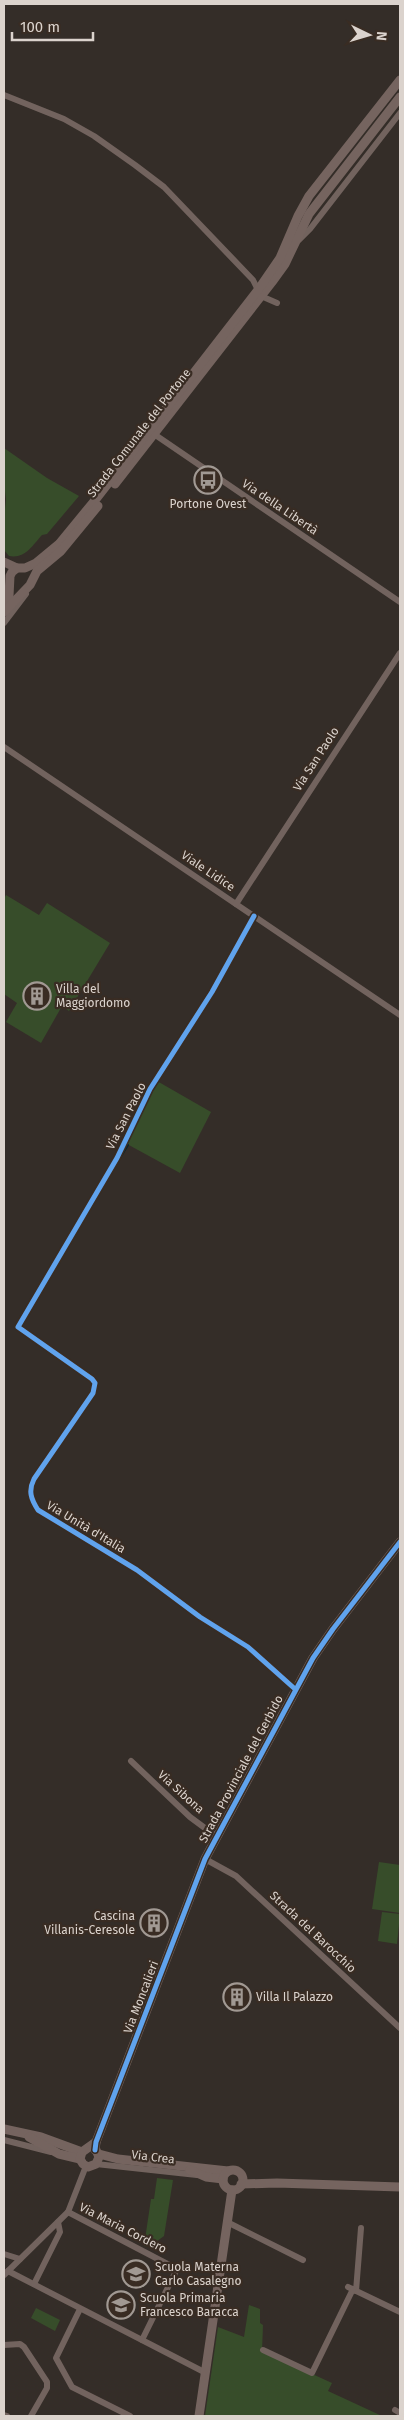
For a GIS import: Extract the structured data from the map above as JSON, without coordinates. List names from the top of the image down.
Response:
{
  "streets": {
    "street": [
      "Strada Comunale del Portone",
      "Via della Libertà",
      "Via San Paolo",
      "Viale Lidice",
      "Via Unità d'Italia",
      "Strada Provinciale del Gerbido",
      "Via Sibona",
      "Strada del Barocchio",
      "Via Moncalieri",
      "Via Crea",
      "Via Maria Cordero"
    ]
  },
  "crossings": [
    ["Strada Comunale del Portone", "Via della Libertà"],
    ["Via San Paolo", "Viale Lidice"],
    ["Via San Paolo", "Via Unità d'Italia"],
    ["Via Unità d'Italia", "Strada Provinciale del Gerbido"],
    ["Strada Provinciale del Gerbido", "Via Sibona"],
    ["Strada Provinciale del Gerbido", "Strada del Barocchio"],
    ["Strada Provinciale del Gerbido", "Via Moncalieri"],
    ["Strada del Barocchio", "Via Moncalieri"],
    ["Via Moncalieri", "Via Crea"],
    ["Via Moncalieri", "Via Maria Cordero"]
  ],
  "places": {
    "bus stop": ["Portone Ovest"],
    "building": ["Villa del Maggiordomo", "Cascina Villanis-Ceresole", "Villa Il Palazzo"],
    "school or university": ["Scuola Materna Carlo Casalegno", "Scuola Primaria Francesco Baracca"]
  },
  "scale_bar": "100 m",
  "north": "right"
}
